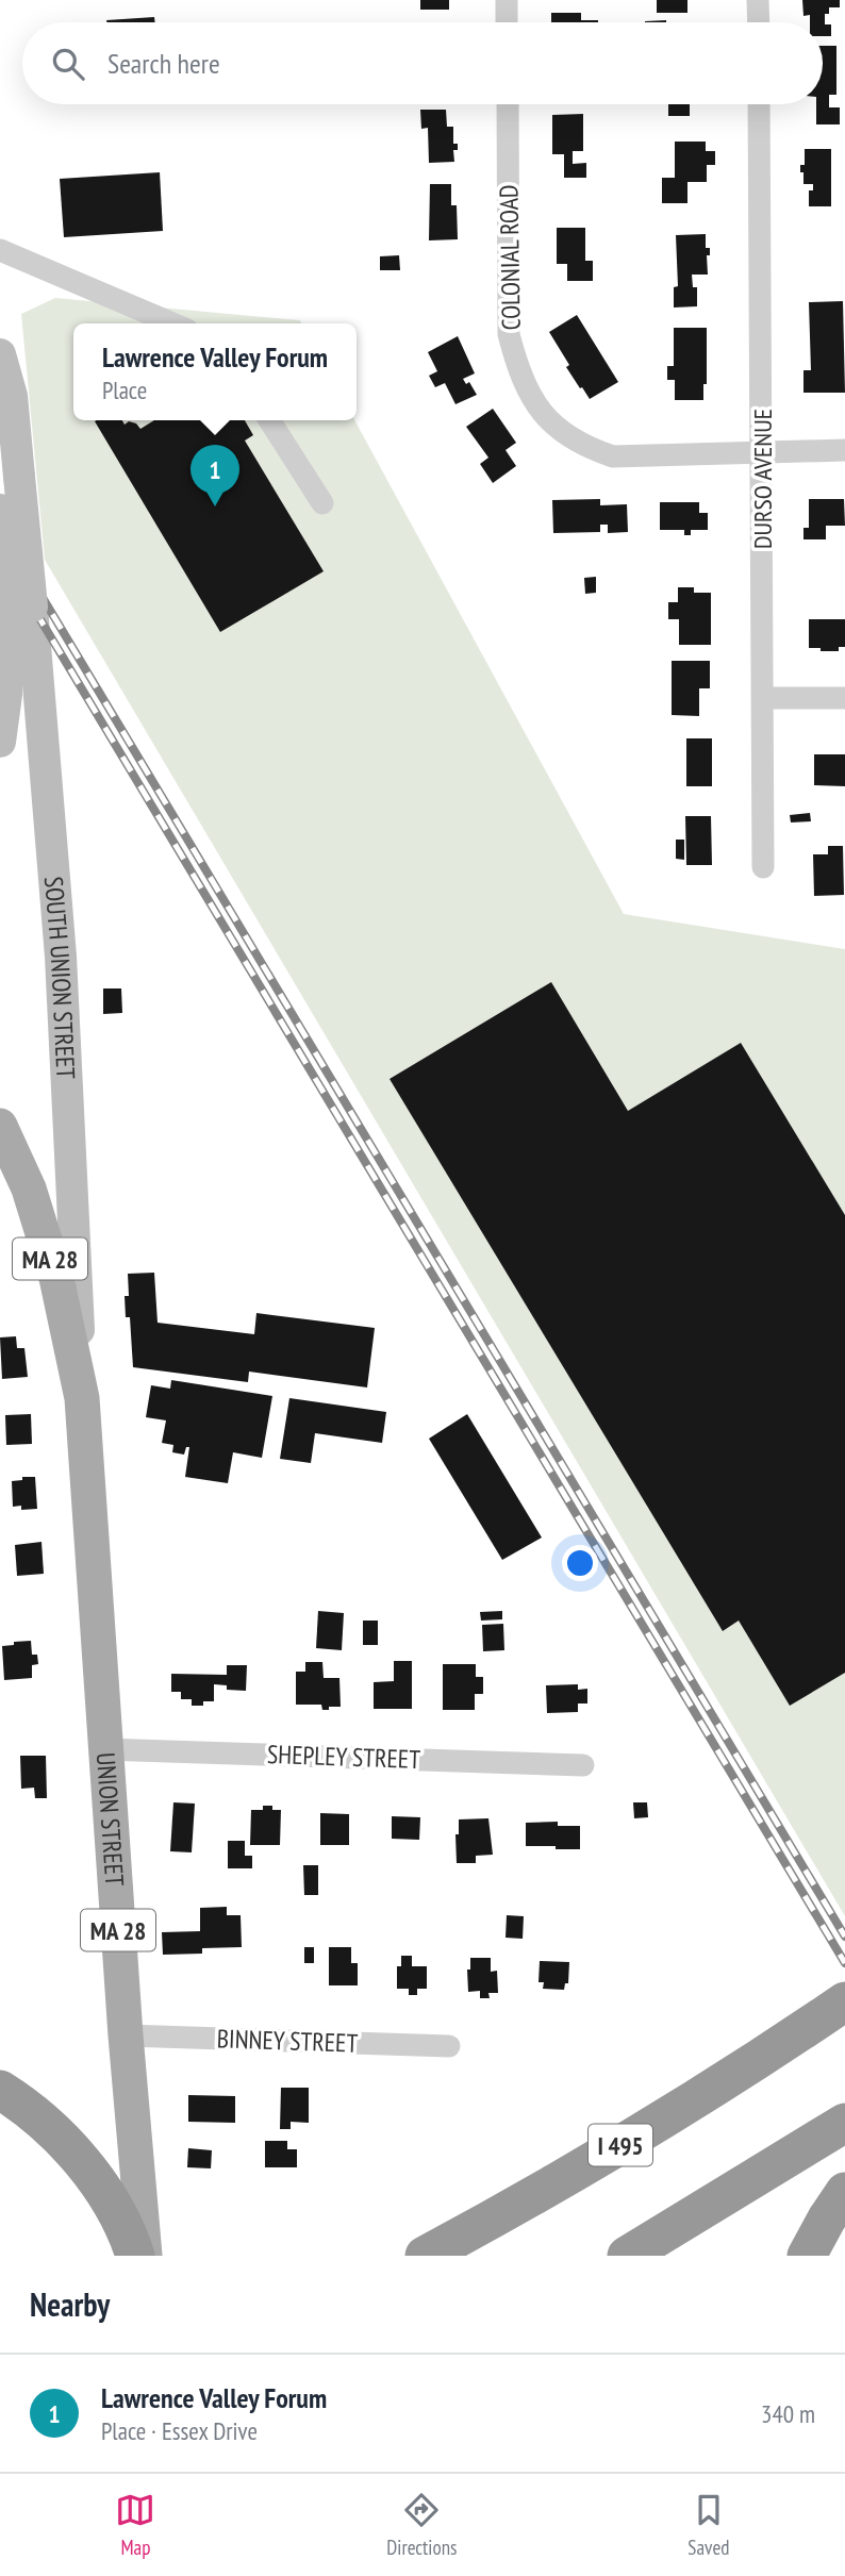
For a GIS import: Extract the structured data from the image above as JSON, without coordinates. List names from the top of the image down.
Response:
{
  "streets": {
    "highway": ["I 495"],
    "main road": ["SOUTH UNION STREET", "MA 28", "UNION STREET"],
    "street": [
      "COLONIAL ROAD",
      "DURSO AVENUE",
      "SHEPLEY STREET",
      "BINNEY STREET"
    ]
  },
  "crossings": [
    ["COLONIAL ROAD", "DURSO AVENUE"],
    ["SOUTH UNION STREET", "MA 28"],
    ["SOUTH UNION STREET", "UNION STREET"],
    ["SHEPLEY STREET", "UNION STREET"],
    ["UNION STREET", "BINNEY STREET"]
  ],
  "page": {
    "search": "Search here",
    "popup": ["Lawrence Valley Forum", "Place"],
    "pins": "1",
    "heading": "Nearby",
    "list": [
      {
        "mark": "1",
        "name": "Lawrence Valley Forum",
        "note": "Place · Essex Drive",
        "value": "340 m"
      }
    ],
    "nav": ["Map", "Directions", "Saved"]
  }
}
